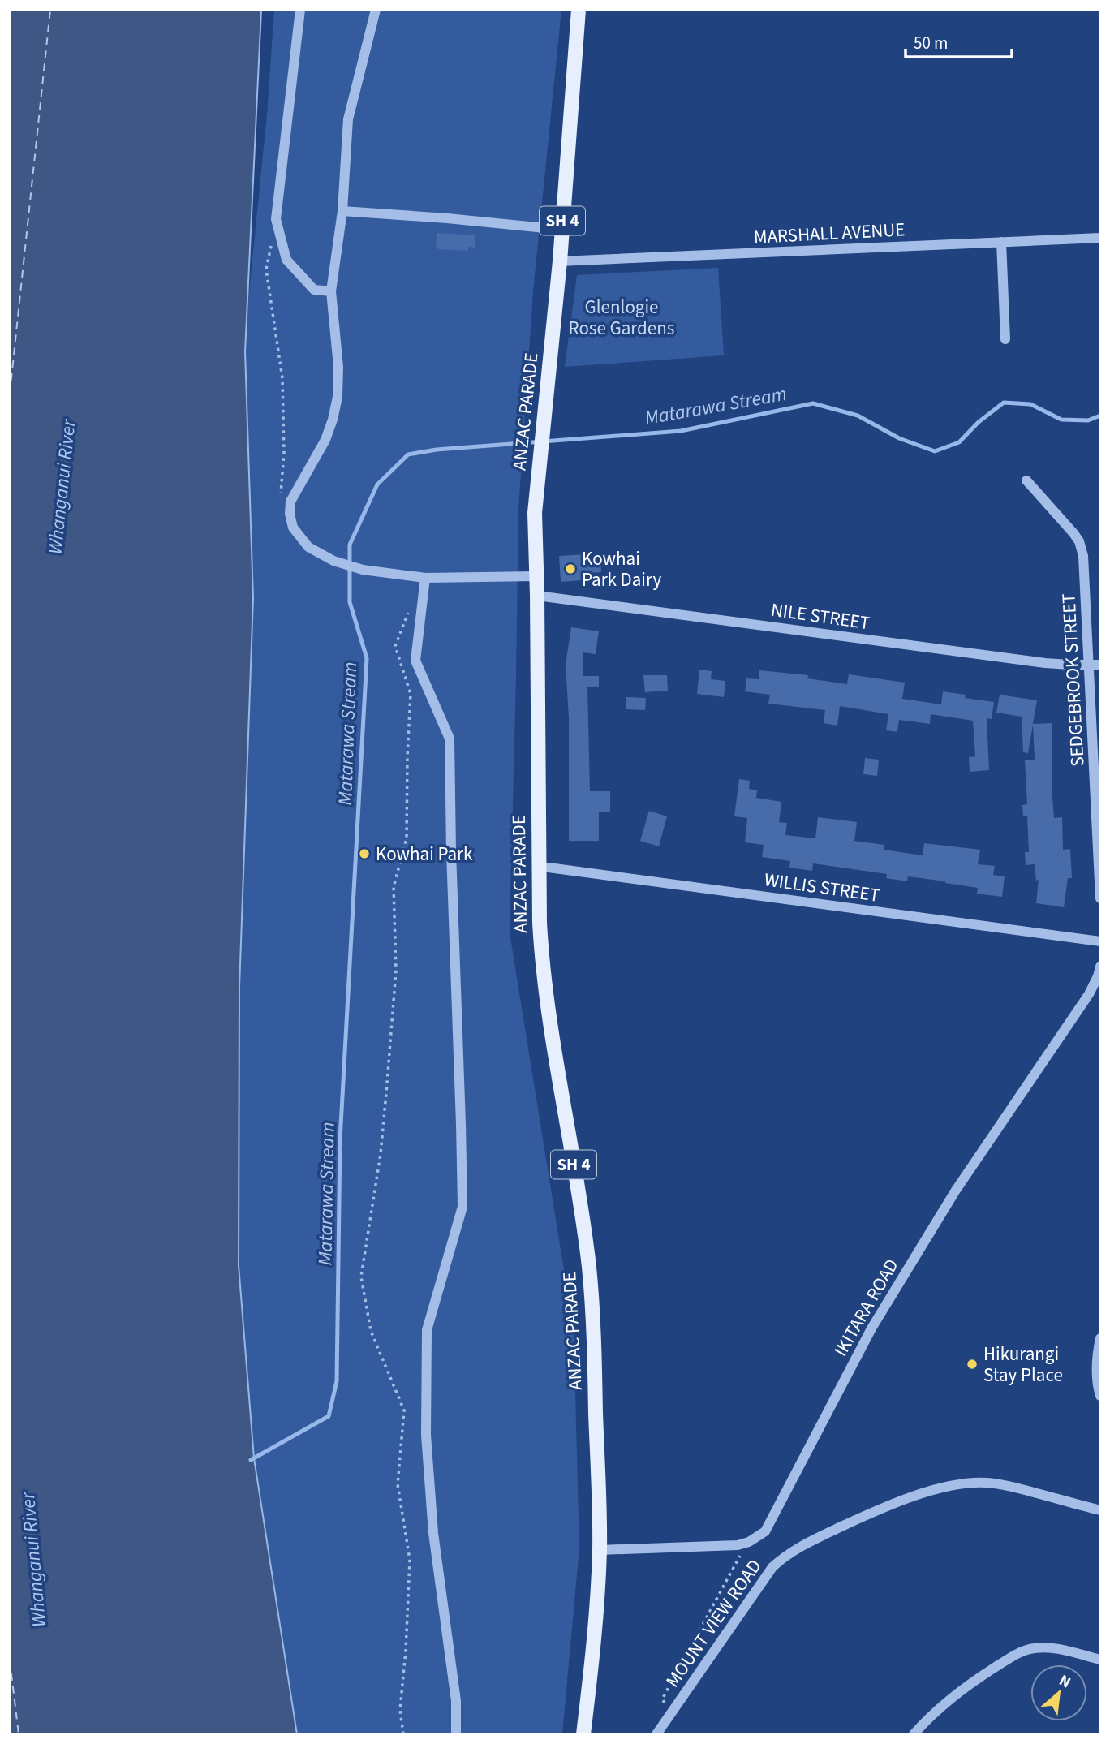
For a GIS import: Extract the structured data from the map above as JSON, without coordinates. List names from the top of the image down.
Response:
{
  "streets": {
    "main road": ["SH 4", "ANZAC PARADE"],
    "street": [
      "MARSHALL AVENUE",
      "NILE STREET",
      "SEDGEBROOK STREET",
      "WILLIS STREET",
      "IKITARA ROAD",
      "MOUNT VIEW ROAD"
    ]
  },
  "crossings": [
    ["MARSHALL AVENUE", "ANZAC PARADE"],
    ["ANZAC PARADE", "NILE STREET"],
    ["ANZAC PARADE", "WILLIS STREET"],
    ["ANZAC PARADE", "IKITARA ROAD"],
    ["NILE STREET", "SEDGEBROOK STREET"]
  ],
  "water": ["Matarawa Stream", "Whanganui River"],
  "parks": ["Glenlogie Rose Gardens"],
  "places": ["Kowhai Park Dairy", "Kowhai Park", "Hikurangi Stay Place"],
  "scale_bar": "50 m",
  "north": "top right"
}
